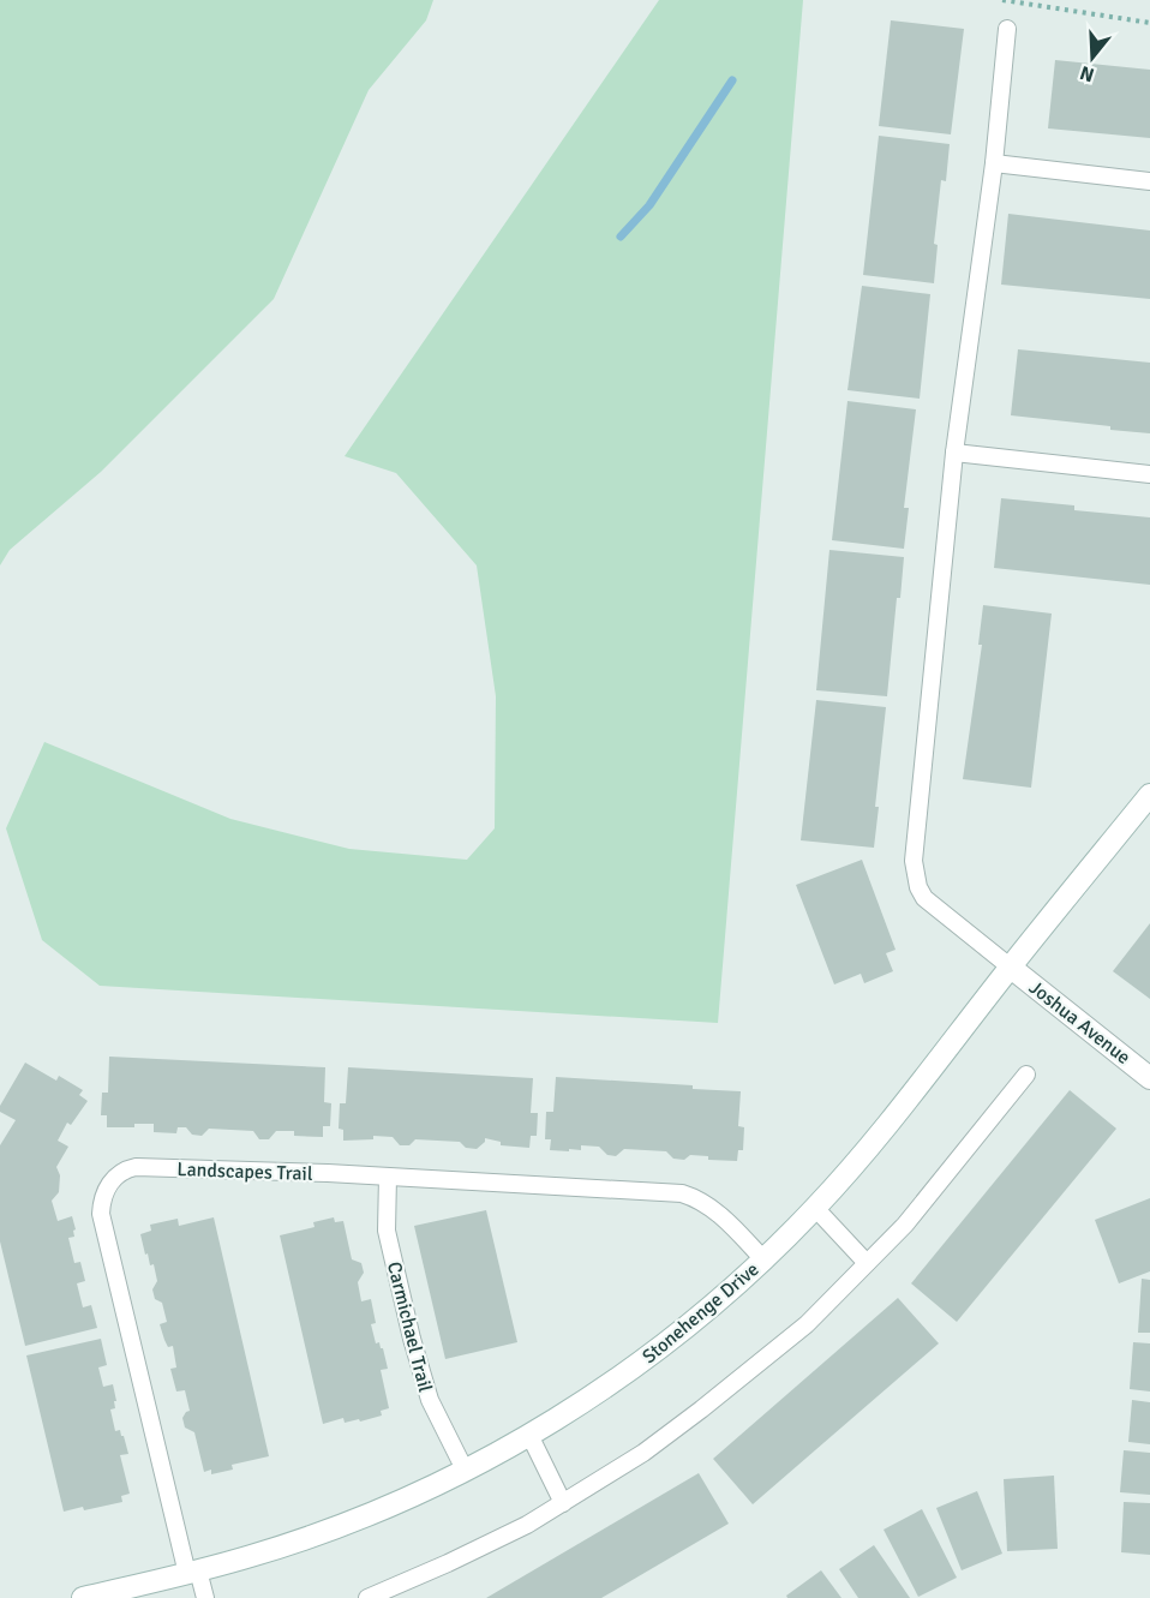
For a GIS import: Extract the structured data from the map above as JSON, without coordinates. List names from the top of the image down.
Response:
{
  "streets": {
    "street": ["Joshua Avenue", "Stonehenge Drive"],
    "lane": ["Landscapes Trail", "Carmichael Trail"]
  },
  "crossings": [
    ["Joshua Avenue", "Stonehenge Drive"],
    ["Landscapes Trail", "Stonehenge Drive"],
    ["Landscapes Trail", "Carmichael Trail"],
    ["Stonehenge Drive", "Carmichael Trail"]
  ],
  "north": "bottom"
}
